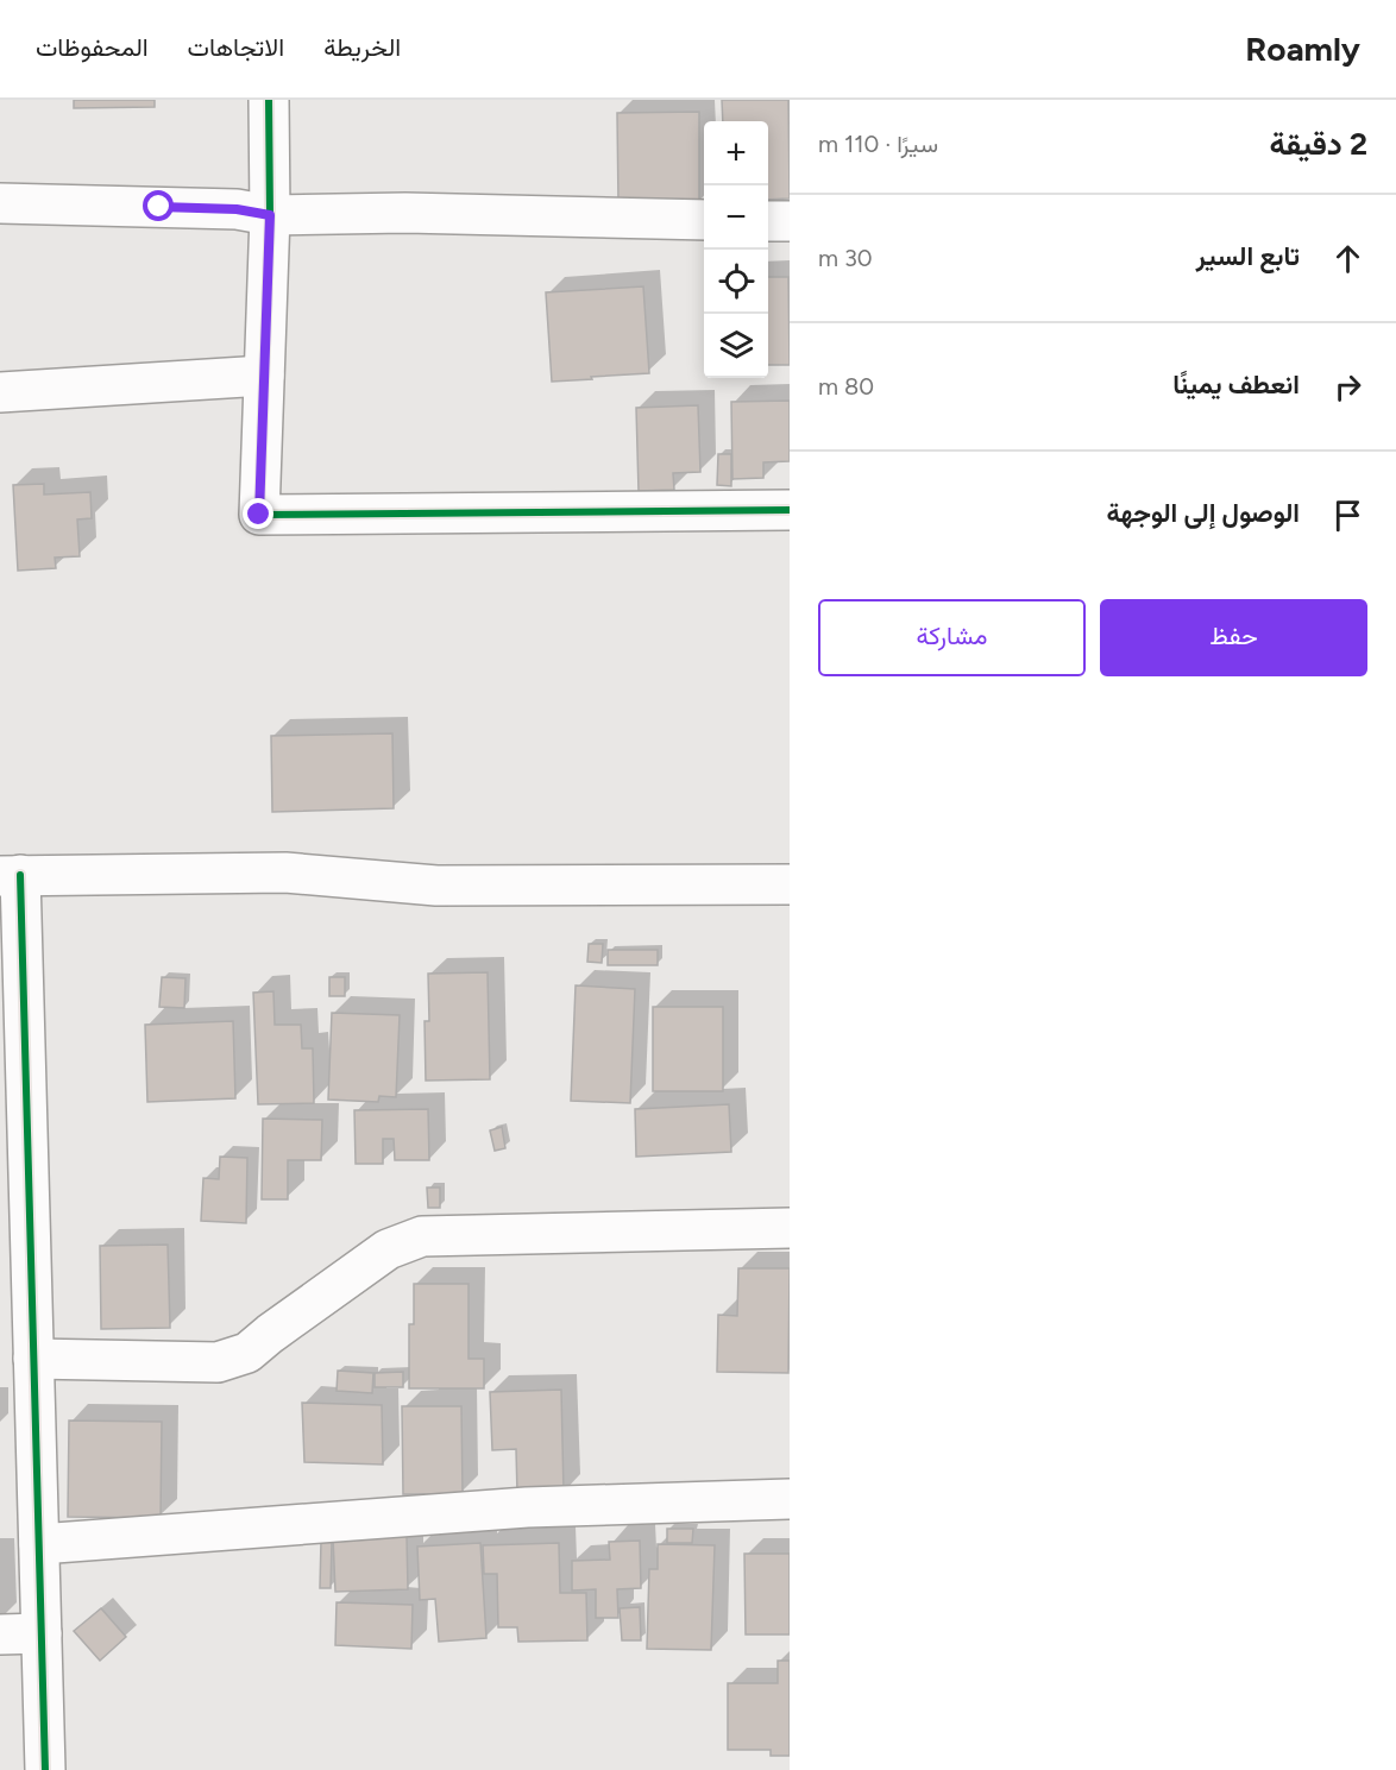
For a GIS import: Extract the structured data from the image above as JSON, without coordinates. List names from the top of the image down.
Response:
{
  "page": {
    "header": "Roamly",
    "nav": ["الخريطة", "الاتجاهات", "المحفوظات"],
    "heading": ["2 دقيقة", "سيرًا · 110 m"],
    "map_buttons": ["+", "−"],
    "list": [
      ["تابع السير", "30 m"],
      ["انعطف يمينًا", "80 m"],
      "الوصول إلى الوجهة"
    ],
    "buttons": ["حفظ", "مشاركة"]
  }
}
